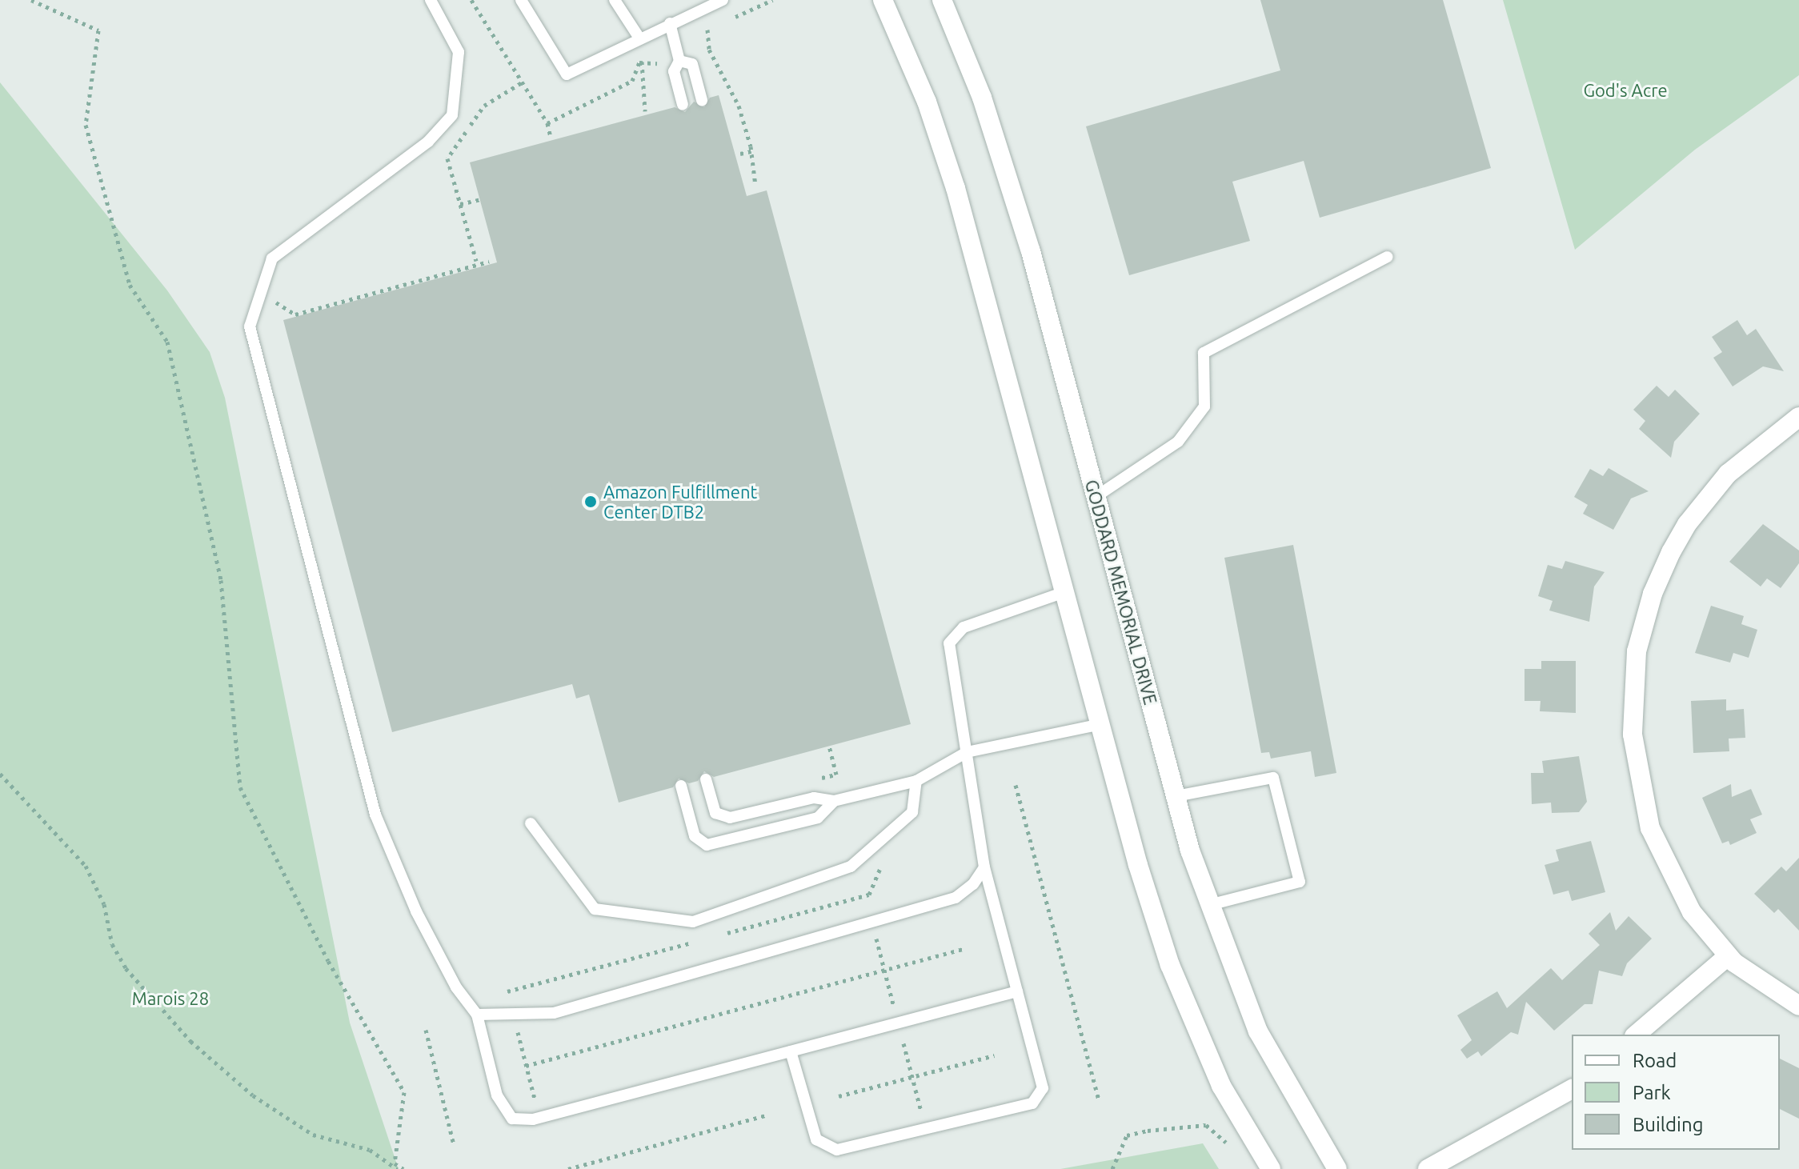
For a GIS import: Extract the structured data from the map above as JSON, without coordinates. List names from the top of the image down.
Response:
{
  "streets": {
    "main road": ["GODDARD MEMORIAL DRIVE"]
  },
  "parks": ["God's Acre", "Marois 28"],
  "places": ["Amazon Fulfillment Center DTB2"],
  "legend": ["Road", "Park", "Building"]
}
